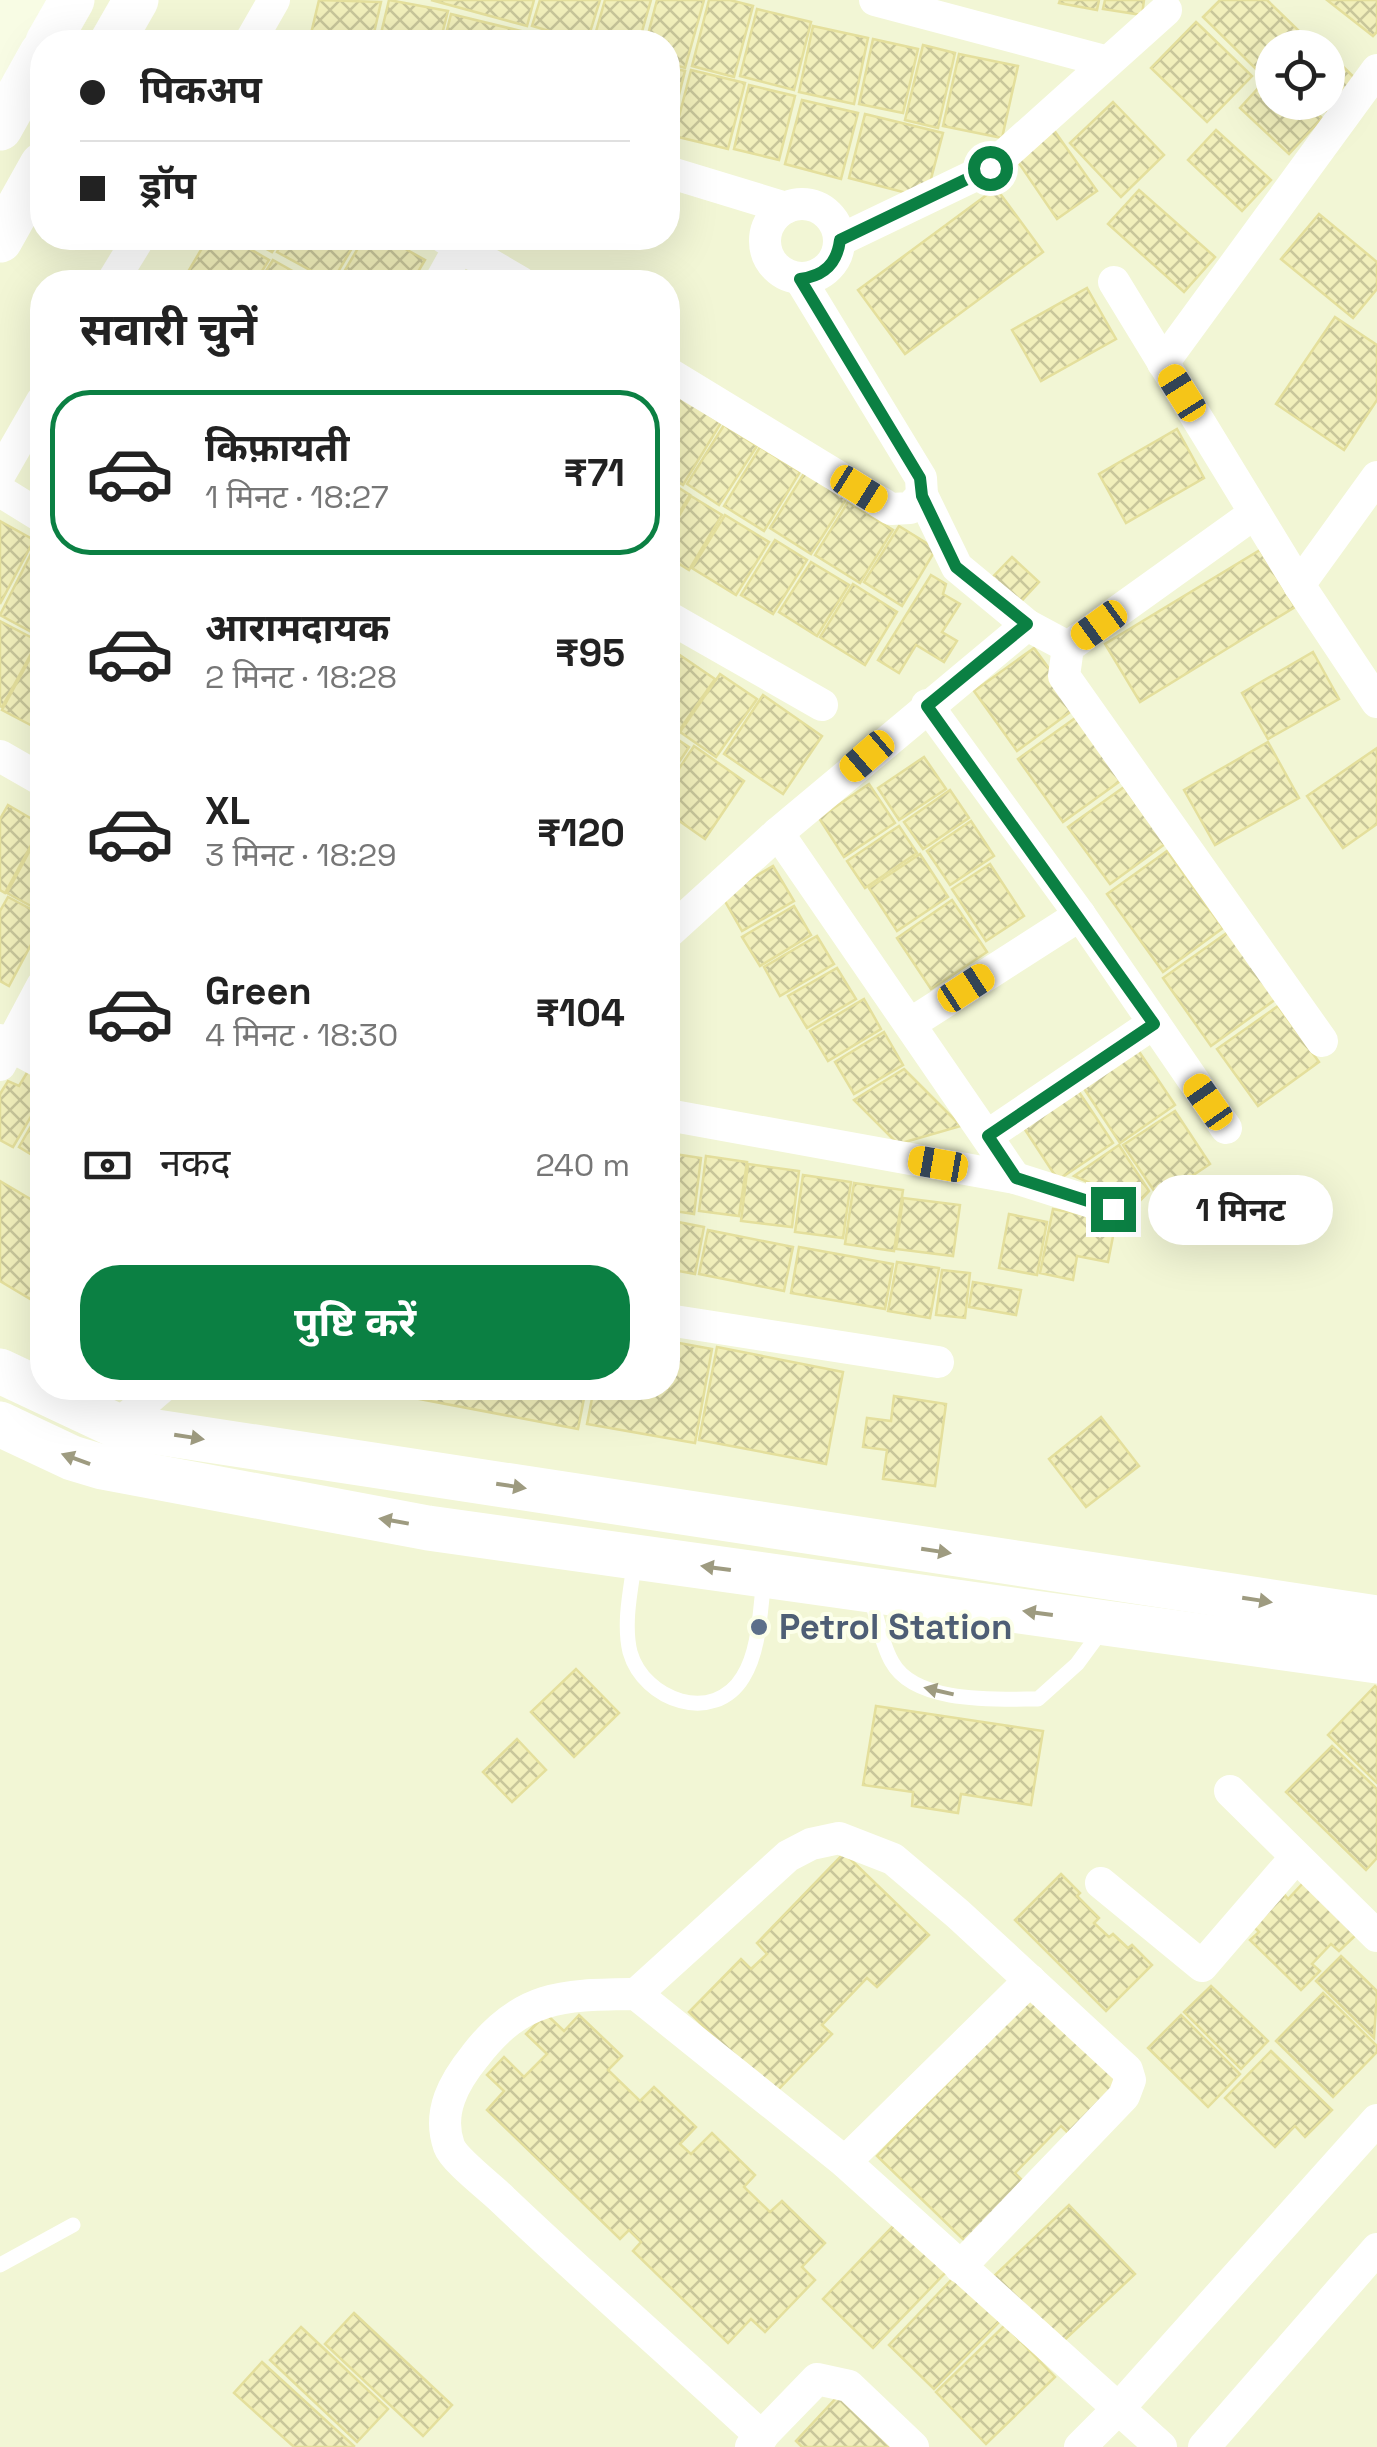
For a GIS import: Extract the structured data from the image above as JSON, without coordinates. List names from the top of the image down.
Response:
{
  "places": ["Petrol Station"],
  "page": {
    "banner": ["पिकअप", "ड्रॉप"],
    "heading": "सवारी चुनें",
    "list": [
      {
        "name": "किफ़ायती",
        "note": "1 मिनट · 18:27",
        "value": "₹71"
      },
      {
        "name": "आरामदायक",
        "note": "2 मिनट · 18:28",
        "value": "₹95"
      },
      {
        "name": "XL",
        "note": "3 मिनट · 18:29",
        "value": "₹120"
      },
      {
        "name": "Green",
        "note": "4 मिनट · 18:30",
        "value": "₹104"
      }
    ],
    "pay": ["नकद", "240 m"],
    "bubble": "1 मिनट",
    "buttons": "पुष्टि करें"
  }
}
